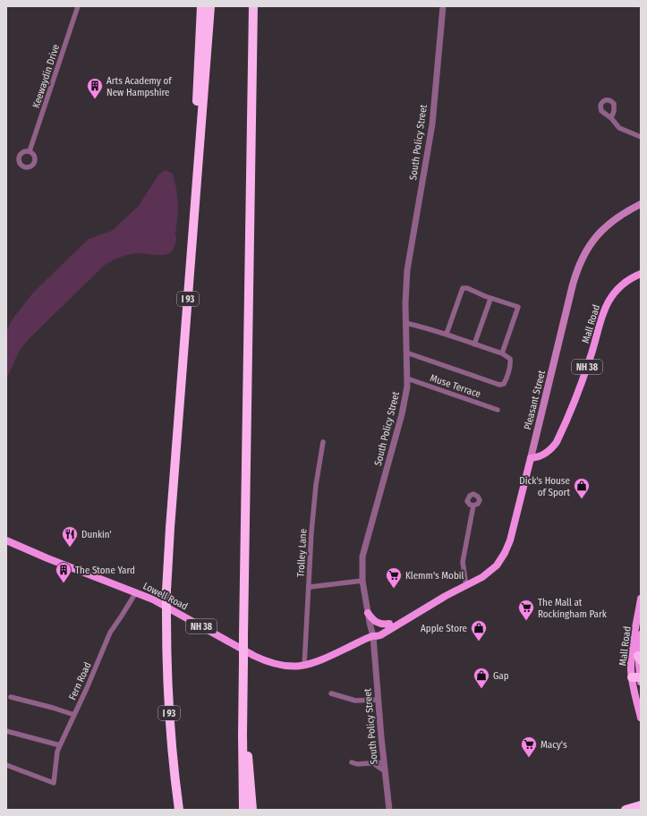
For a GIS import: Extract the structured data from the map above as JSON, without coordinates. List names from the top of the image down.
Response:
{
  "streets": {
    "highway": ["I 93"],
    "main road": [
      "Mall Road",
      "NH 38",
      "Pleasant Street",
      "Lowell Road"
    ],
    "street": [
      "Keewaydin Drive",
      "South Policy Street",
      "Muse Terrace",
      "Trolley Lane",
      "Fern Road"
    ]
  },
  "crossings": [
    ["South Policy Street", "Muse Terrace"],
    ["South Policy Street", "Pleasant Street"],
    ["South Policy Street", "Lowell Road"],
    ["Mall Road", "Pleasant Street"],
    ["Pleasant Street", "Lowell Road"],
    ["Trolley Lane", "Lowell Road"],
    ["Lowell Road", "Fern Road"]
  ],
  "places": {
    "building": ["Arts Academy of New Hampshire", "The Stone Yard"],
    "shop": ["Dick's House of Sport", "Apple Store", "Gap"],
    "restaurant": ["Dunkin'"],
    "supermarket": ["Klemm's Mobil", "The Mall at Rockingham Park", "Macy's"]
  }
}
